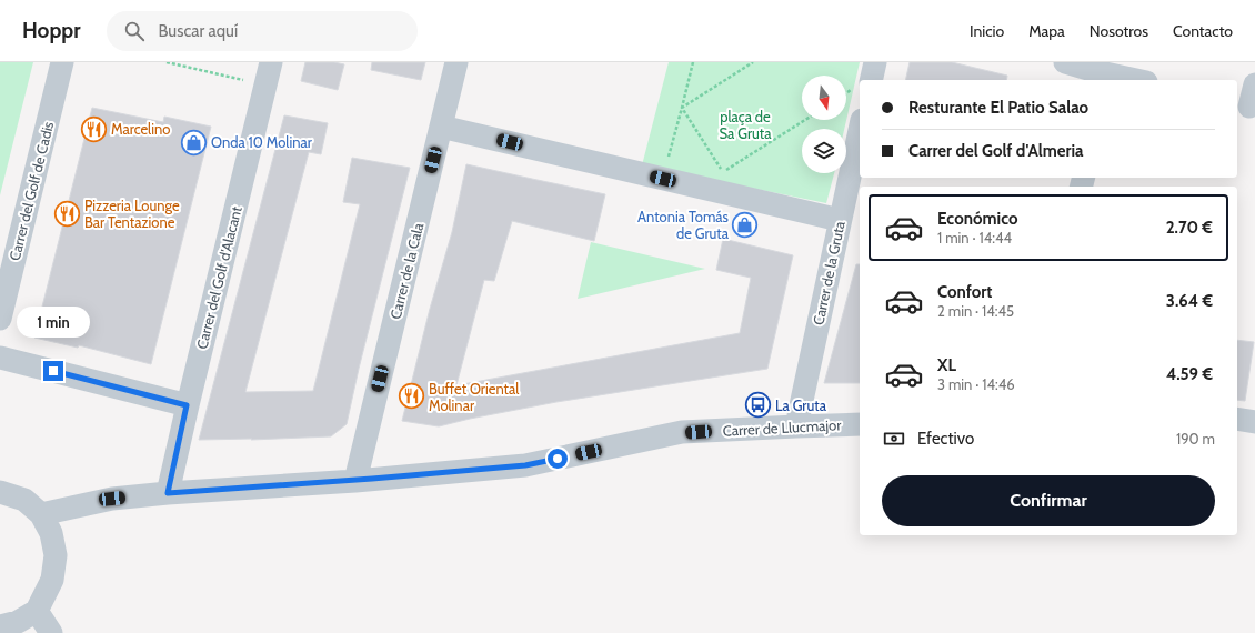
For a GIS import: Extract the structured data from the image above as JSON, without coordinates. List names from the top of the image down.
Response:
{
  "streets": {
    "street": [
      "Carrer del Golf de Cadis",
      "Carrer de la Cala",
      "Carrer de la Gruta",
      "Carrer del Golf d'Alacant",
      "Carrer de Llucmajor"
    ]
  },
  "crossings": [
    ["Carrer de la Cala", "Carrer de Llucmajor"],
    ["Carrer de la Gruta", "Carrer de Llucmajor"],
    ["Carrer del Golf d'Alacant", "Carrer de Llucmajor"]
  ],
  "parks": ["plaça de Sa Gruta"],
  "places": {
    "restaurant": ["Marcelino", "Pizzeria Lounge Bar Tentazione", "Buffet Oriental Molinar"],
    "shop": ["Onda 10 Molinar", "Antonia Tomás de Gruta"],
    "bus stop": ["La Gruta"]
  },
  "north": "bottom",
  "page": {
    "header": "Hoppr",
    "search": "Buscar aquí",
    "nav": [
      "Inicio",
      "Mapa",
      "Nosotros",
      "Contacto"
    ],
    "banner": ["Resturante El Patio Salao", "Carrer del Golf d'Almeria"],
    "list": [
      {
        "name": "Económico",
        "note": "1 min · 14:44",
        "value": "2.70 €"
      },
      {
        "name": "Confort",
        "note": "2 min · 14:45",
        "value": "3.64 €"
      },
      {
        "name": "XL",
        "note": "3 min · 14:46",
        "value": "4.59 €"
      }
    ],
    "bubble": "1 min",
    "pay": ["Efectivo", "190 m"],
    "buttons": "Confirmar"
  }
}
